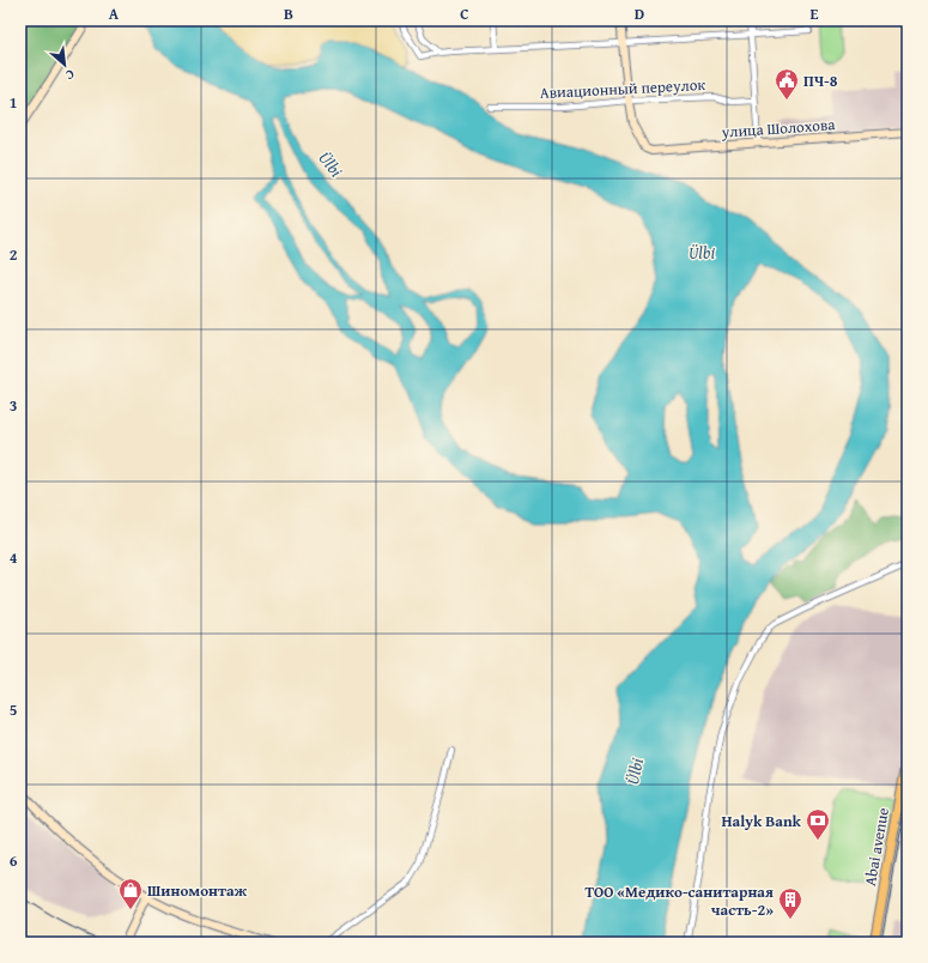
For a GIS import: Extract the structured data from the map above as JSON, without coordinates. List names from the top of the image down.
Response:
{
  "streets": {
    "main road": ["Abai avenue"],
    "street": ["Авиационный переулок", "улица Шолохова"]
  },
  "crossings": [
    ["Авиационный переулок", "улица Шолохова"]
  ],
  "water": ["Ülbi"],
  "places": {
    "public building": ["ПЧ-8"],
    "bank": ["Halyk Bank"],
    "shop": ["Шиномонтаж"],
    "building": ["ТОО «Медико-санитарная часть-2»"]
  },
  "north": "bottom right",
  "grid": {
    "columns": [
      "A",
      "B",
      "C",
      "D",
      "E"
    ],
    "rows": [
      "1",
      "2",
      "3",
      "4",
      "5",
      "6"
    ]
  }
}
